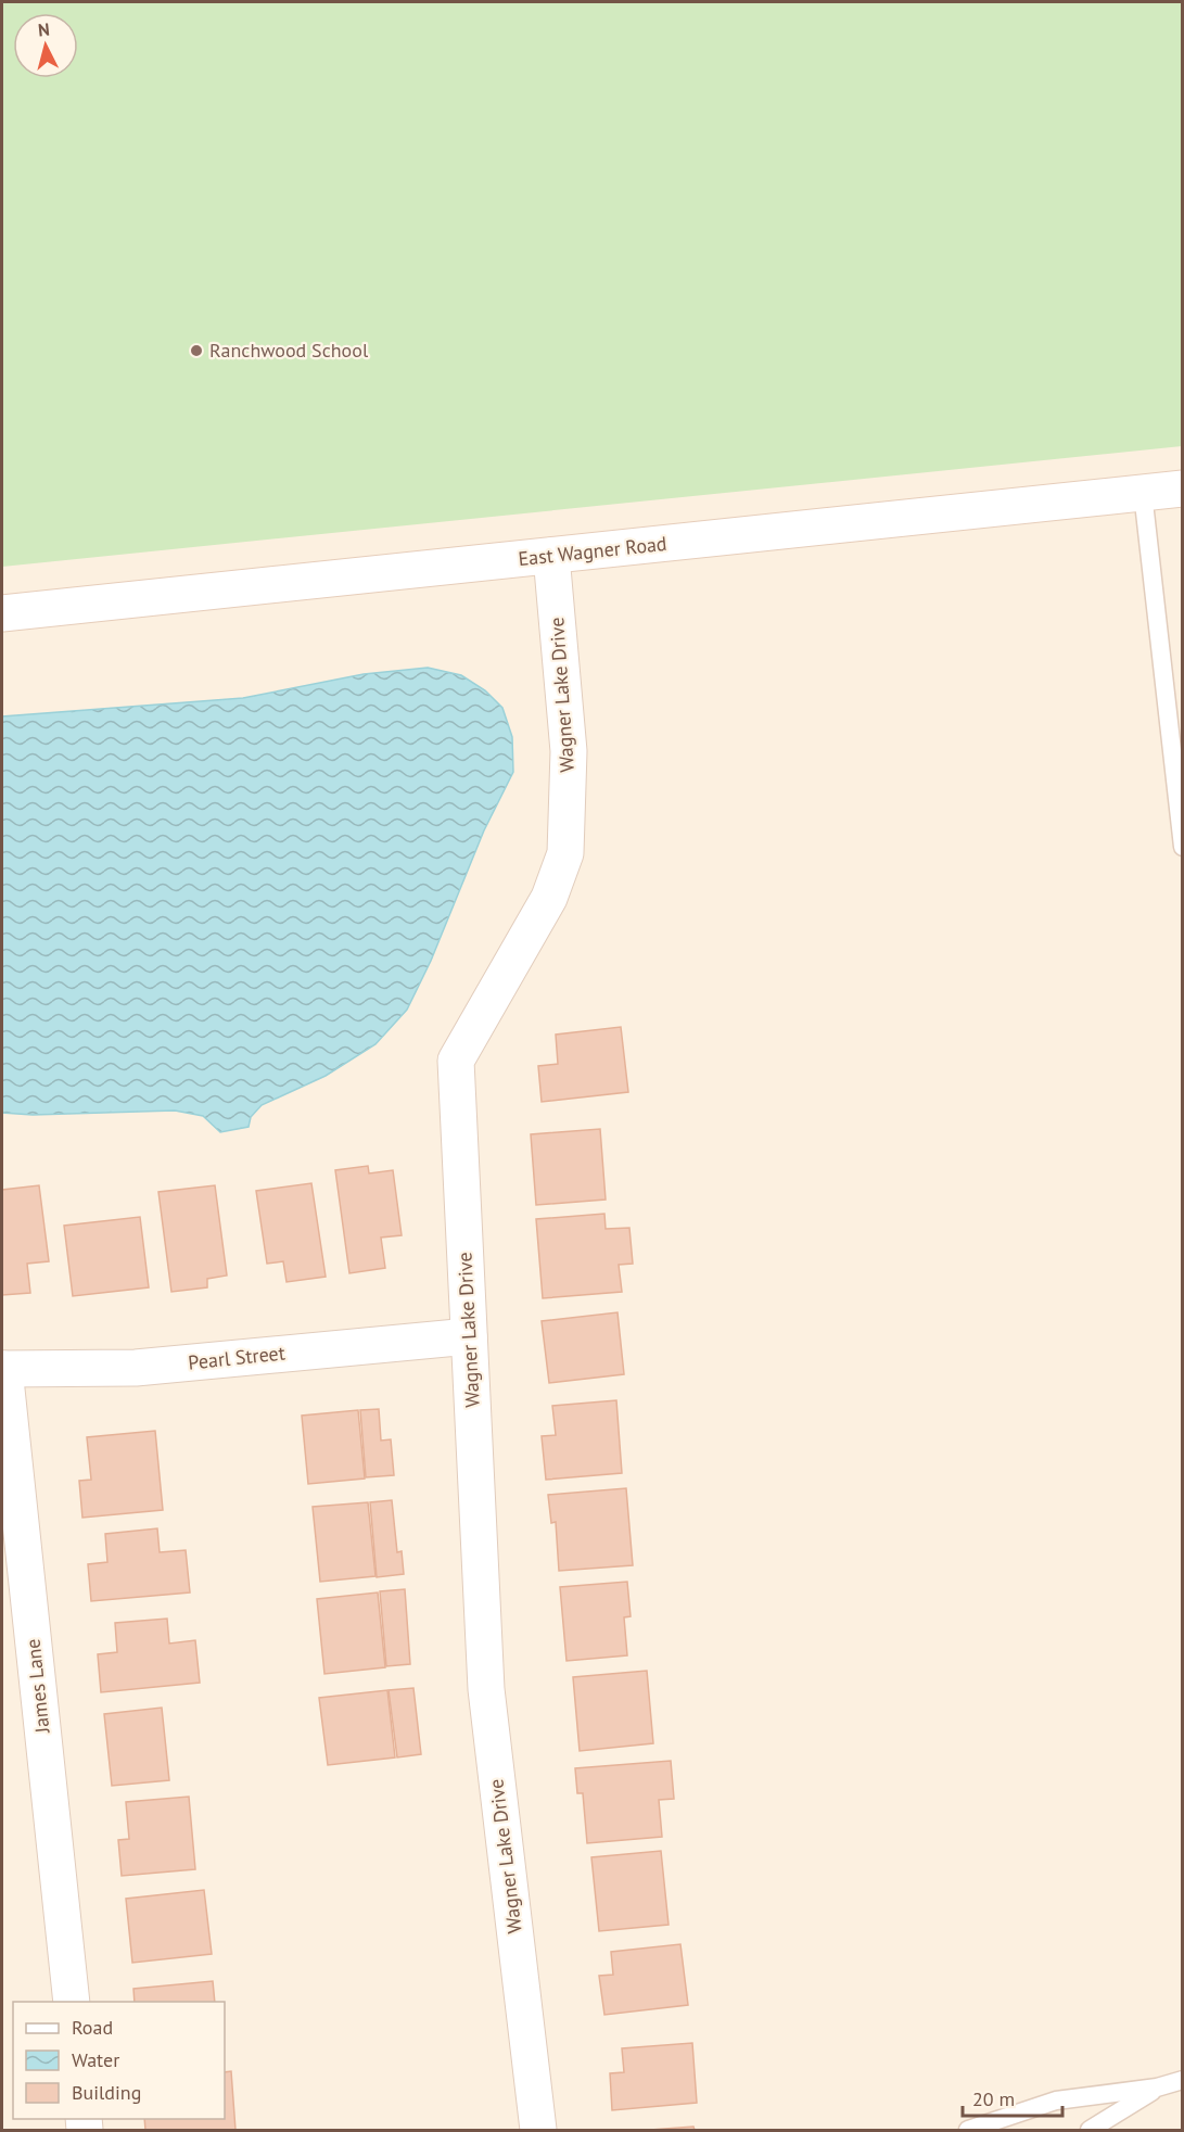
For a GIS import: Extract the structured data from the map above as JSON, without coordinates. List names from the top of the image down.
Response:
{
  "streets": {
    "street": [
      "East Wagner Road",
      "Wagner Lake Drive",
      "Pearl Street",
      "James Lane"
    ]
  },
  "crossings": [
    ["East Wagner Road", "Wagner Lake Drive"],
    ["Wagner Lake Drive", "Pearl Street"],
    ["Pearl Street", "James Lane"]
  ],
  "places": ["Ranchwood School"],
  "legend": ["Road", "Water", "Building"],
  "scale_bar": "20 m",
  "north": "top"
}
